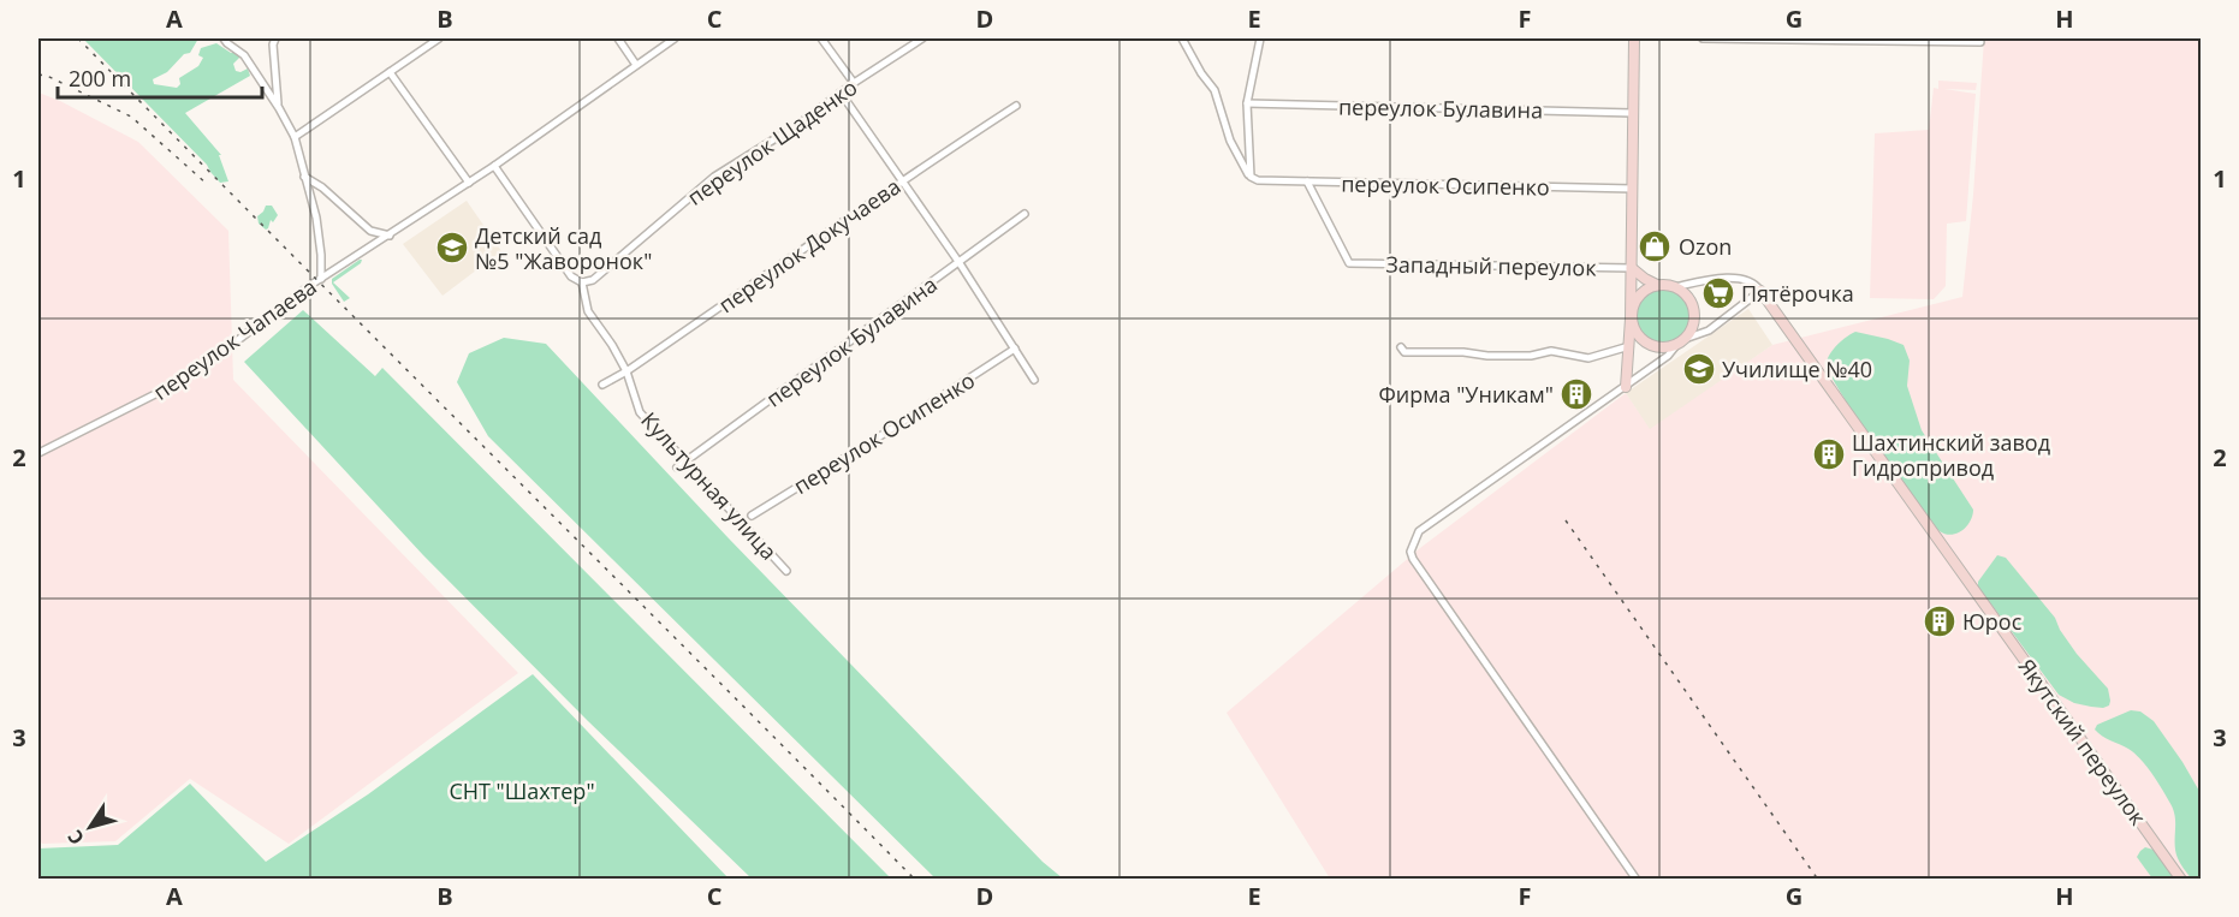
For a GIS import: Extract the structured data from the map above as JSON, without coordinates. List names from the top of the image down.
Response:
{
  "streets": {
    "main road": ["Якутский переулок"],
    "street": [
      "переулок Булавина",
      "переулок Щаденко",
      "переулок Осипенко",
      "переулок Докучаева",
      "Западный переулок",
      "переулок Чапаева",
      "Культурная улица"
    ]
  },
  "crossings": [
    ["переулок Булавина", "Культурная улица"],
    ["переулок Щаденко", "Культурная улица"],
    ["переулок Осипенко", "Западный переулок"],
    ["переулок Докучаева", "Культурная улица"]
  ],
  "parks": ["СНТ \"Шахтер\""],
  "places": {
    "shop": ["Ozon"],
    "school or university": ["Детский сад №5 \"Жаворонок\"", "Училище №40"],
    "supermarket": ["Пятёрочка"],
    "building": ["Фирма \"Уникам\"", "Шахтинский завод Гидропривод", "Юрос"]
  },
  "scale_bar": "200 m",
  "north": "bottom left",
  "grid": {
    "columns": [
      "A",
      "B",
      "C",
      "D",
      "E",
      "F",
      "G",
      "H"
    ],
    "rows": ["1", "2", "3"]
  }
}
